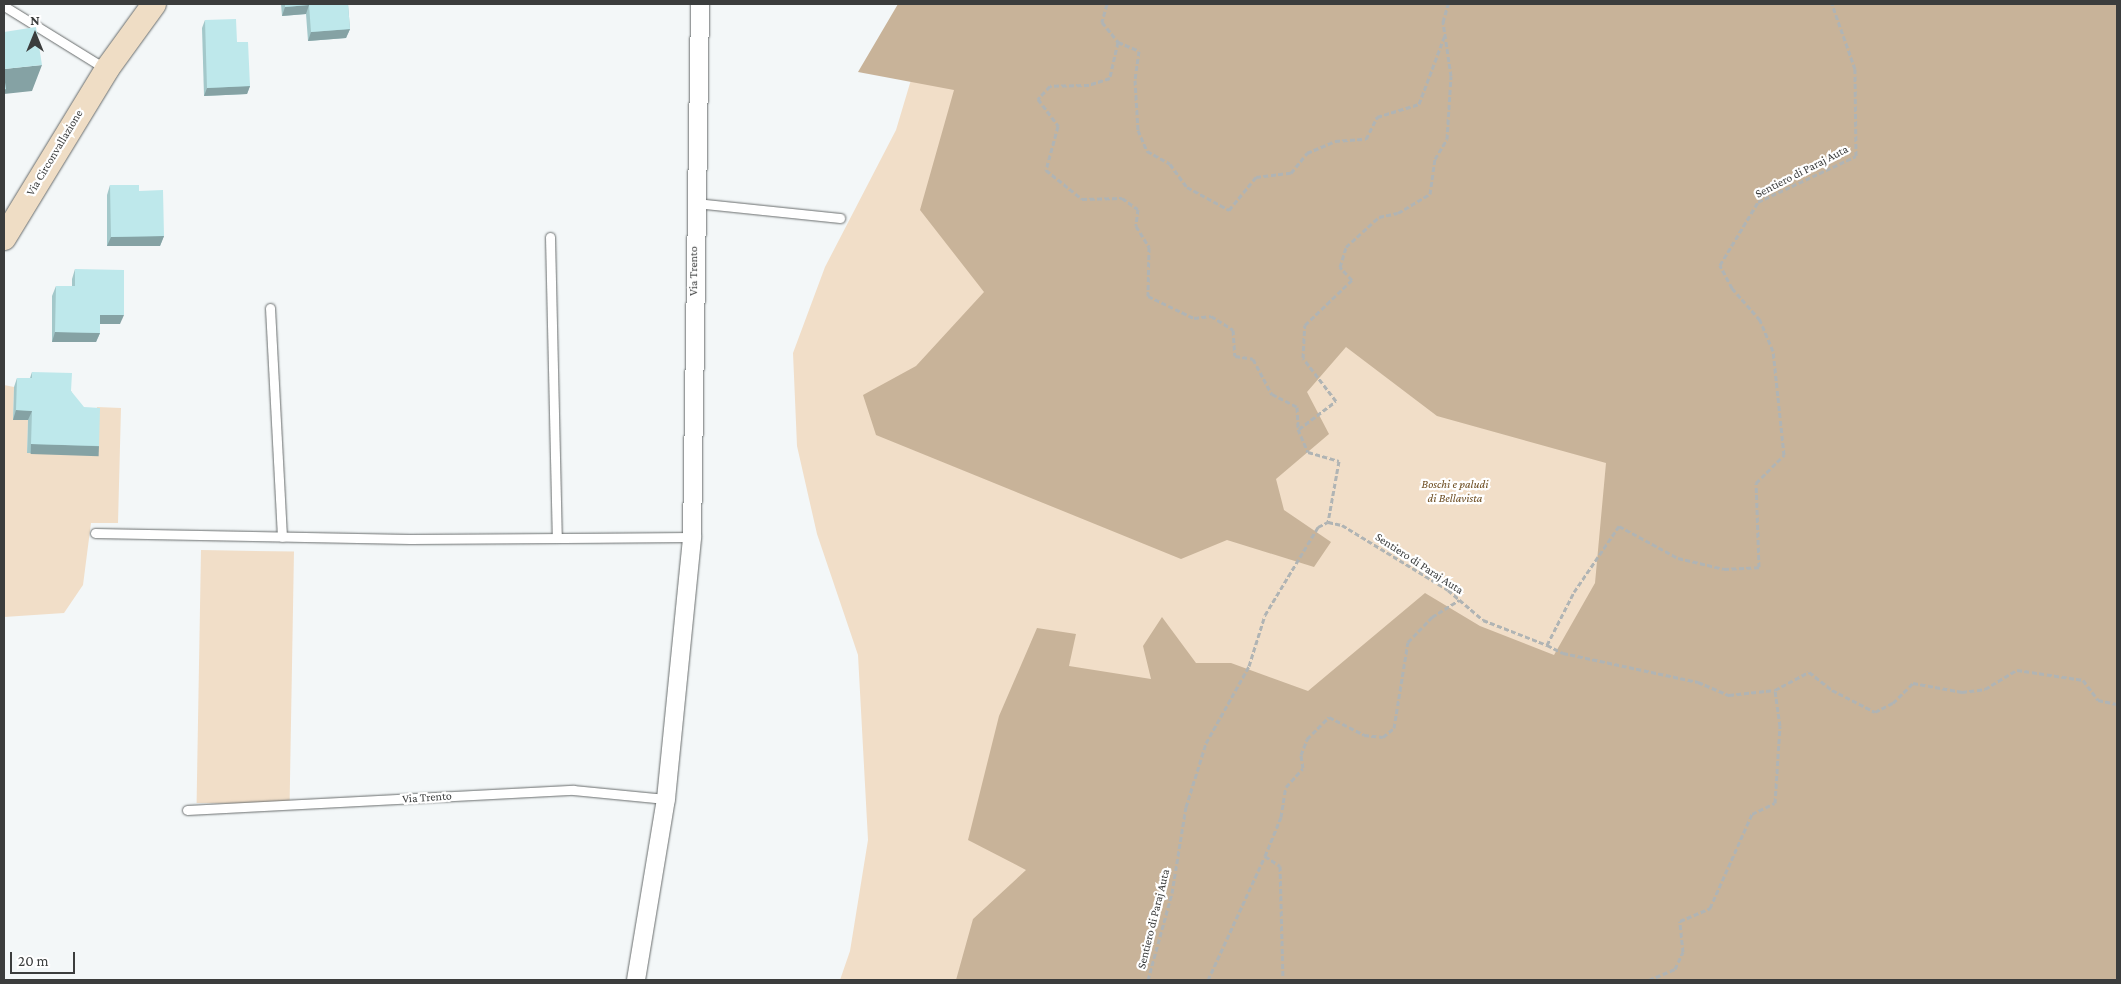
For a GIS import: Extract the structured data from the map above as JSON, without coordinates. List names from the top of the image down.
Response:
{
  "streets": {
    "main road": ["Via Circonvallazione"],
    "street": ["Via Trento"],
    "path": ["Sentiero di Paraj Auta"]
  },
  "parks": ["Boschi e paludi di Bellavista"],
  "scale_bar": "20 m",
  "north": "top"
}
